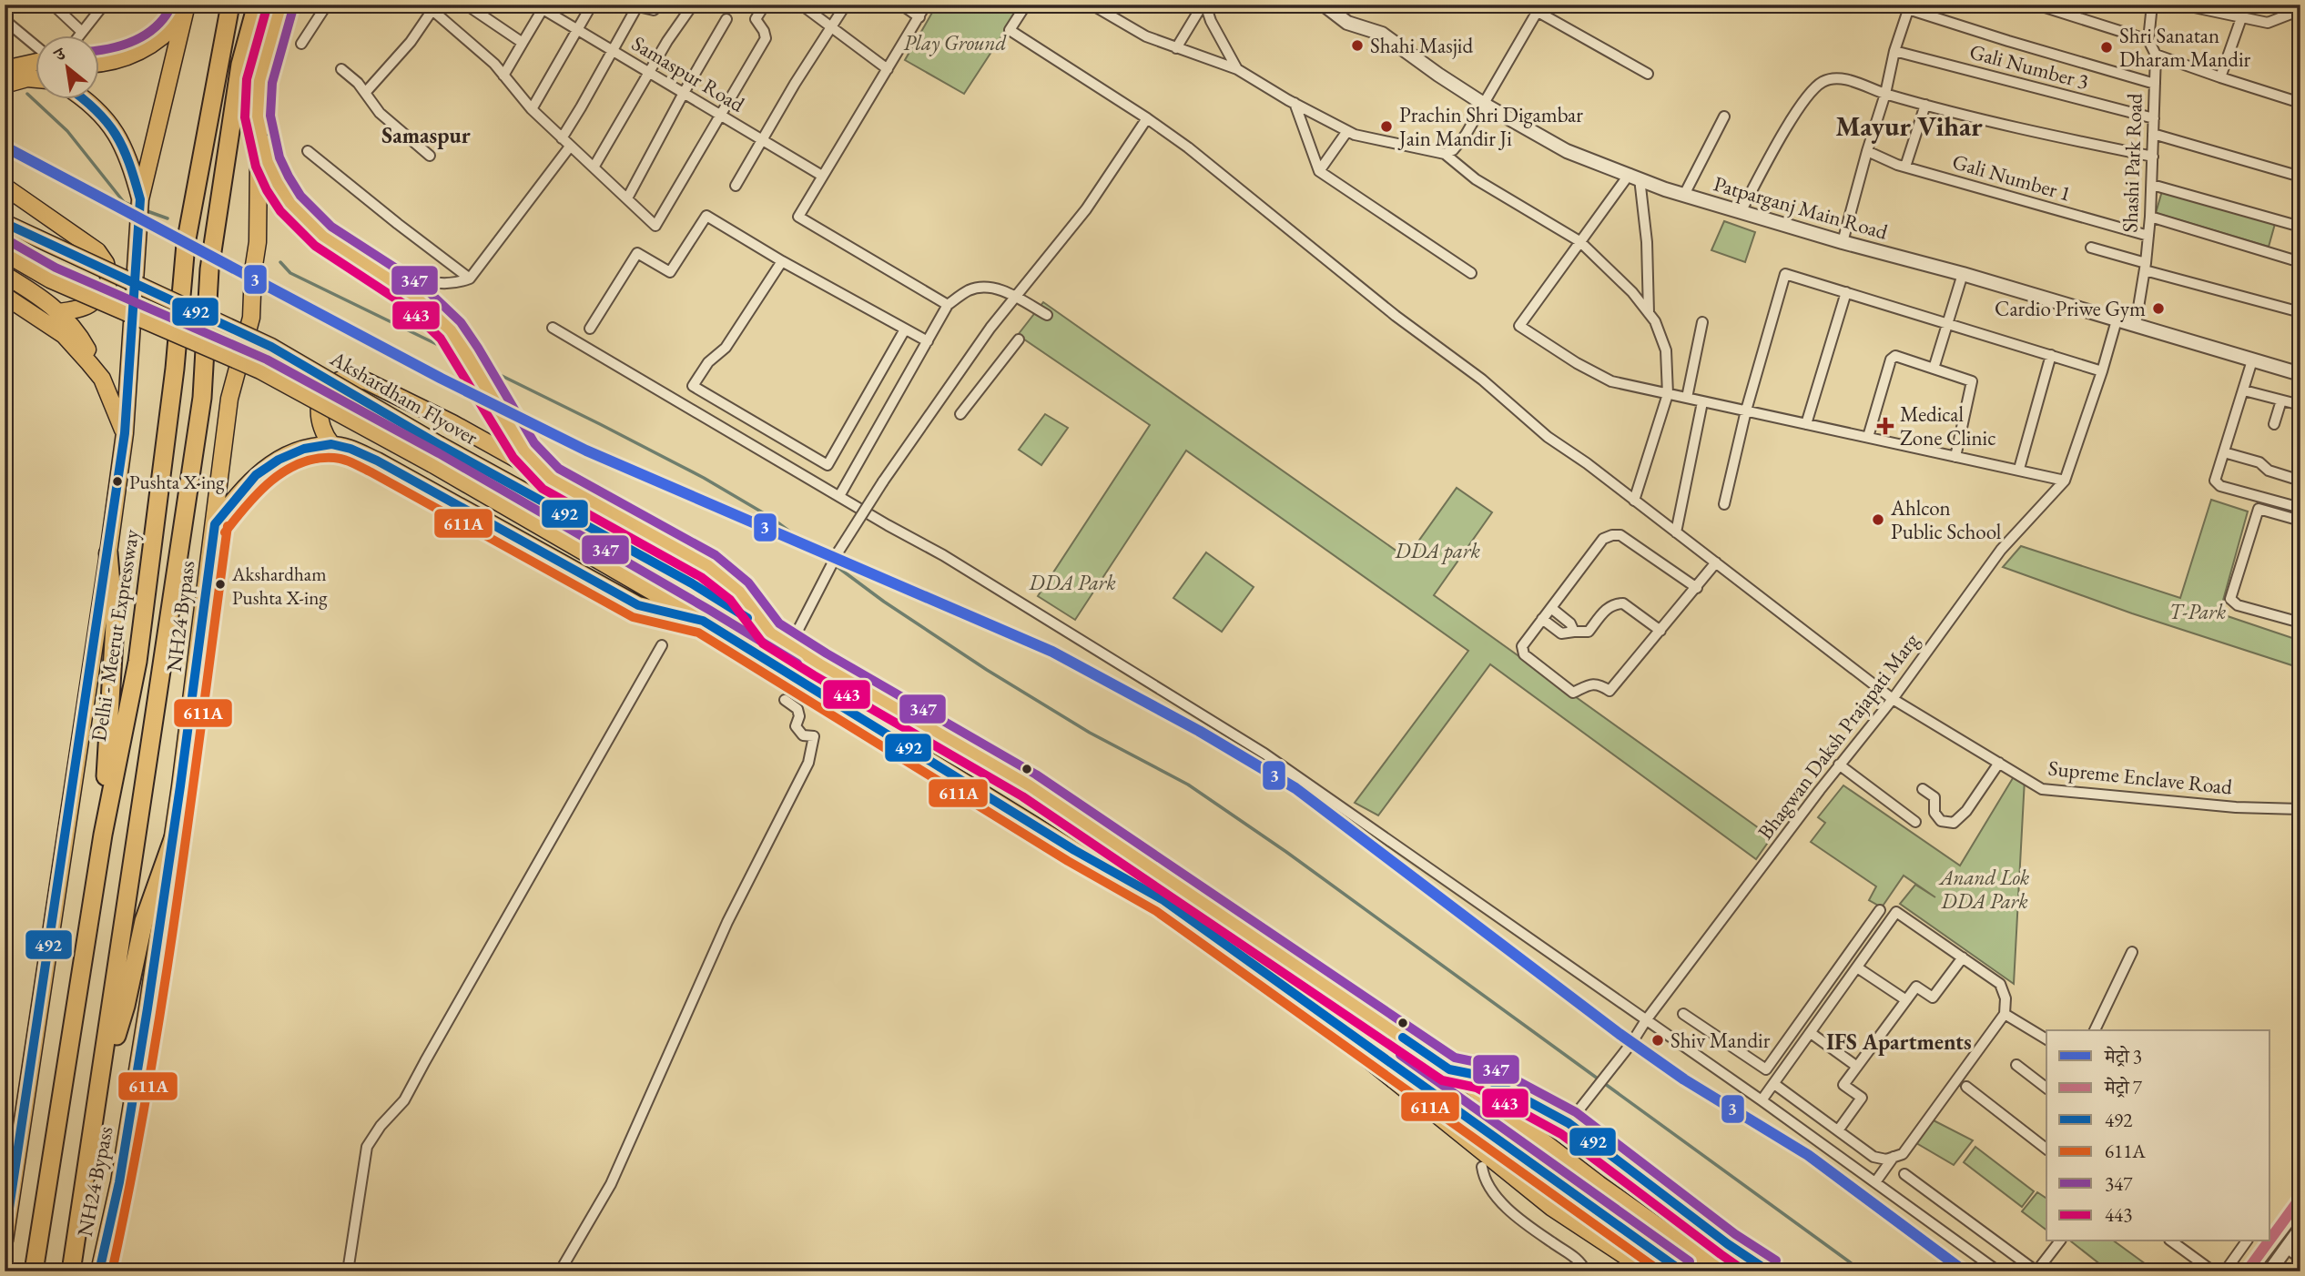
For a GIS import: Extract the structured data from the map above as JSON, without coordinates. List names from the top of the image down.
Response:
{
  "streets": {
    "highway": ["Delhi - Meerut Expressway"],
    "main road": ["Akshardham Flyover", "NH24 Bypass"],
    "street": [
      "Gali Number 3",
      "Samaspur Road",
      "Shashi Park Road",
      "Gali Number 1",
      "Patparganj Main Road",
      "Bhagwan Daksh Prajapati Marg",
      "Supreme Enclave Road"
    ]
  },
  "crossings": [
    ["Gali Number 3", "Shashi Park Road"],
    ["Shashi Park Road", "Gali Number 1"],
    ["Shashi Park Road", "Patparganj Main Road"],
    ["Bhagwan Daksh Prajapati Marg", "Supreme Enclave Road"]
  ],
  "districts": ["Mayur Vihar", "Samaspur", "IFS Apartments"],
  "parks": [
    "Play Ground",
    "DDA park",
    "DDA Park",
    "T-Park",
    "Anand Lok DDA Park"
  ],
  "places": {
    "other": [
      "Shahi Masjid",
      "Shri Sanatan Dharam Mandir",
      "Prachin Shri Digambar Jain Mandir Ji",
      "Cardio Priwe Gym",
      "Pushta X-ing",
      "Ahlcon Public School",
      "Akshardham Pushta X-ing",
      "Shiv Mandir"
    ],
    "health": ["Medical Zone Clinic"]
  },
  "lines": [
    "transit line 347",
    "transit line 443",
    "transit line 492",
    "metro line 3",
    "transit line 611A",
    "metro line 7"
  ],
  "legend": [
    "मेट्रो 3",
    "मेट्रो 7",
    "492",
    "611A",
    "347",
    "443"
  ],
  "north": "top left"
}
